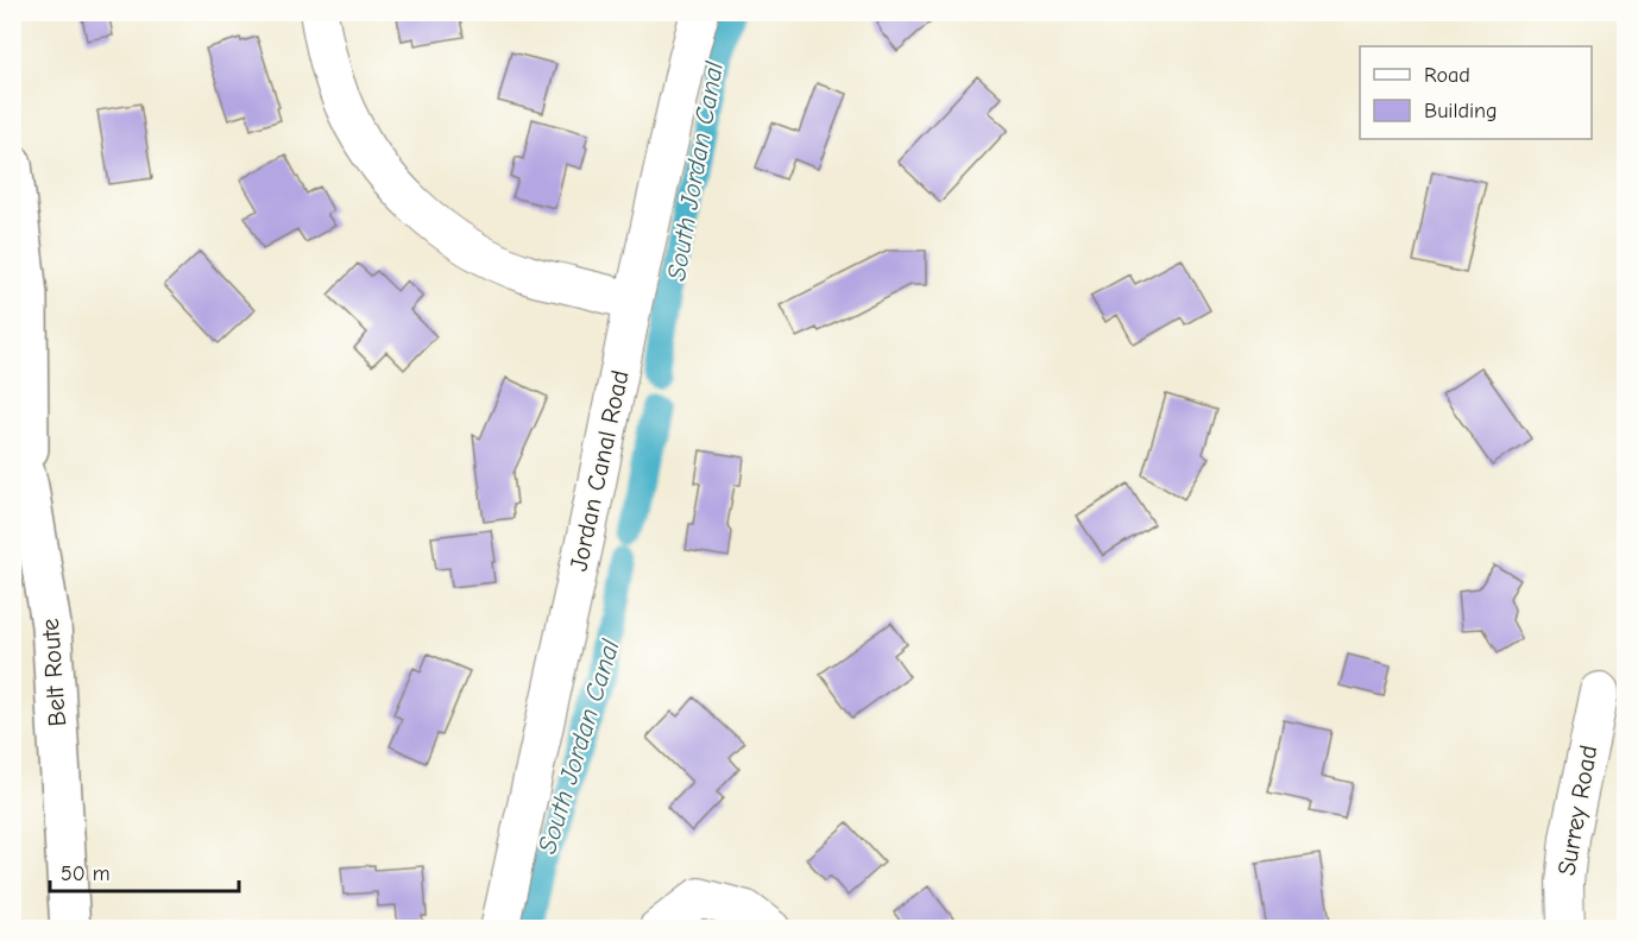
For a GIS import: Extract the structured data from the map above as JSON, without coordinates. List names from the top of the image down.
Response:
{
  "streets": {
    "highway": ["Belt Route"],
    "street": ["Jordan Canal Road", "Surrey Road"]
  },
  "water": ["South Jordan Canal"],
  "legend": ["Road", "Building"],
  "scale_bar": "50 m"
}
